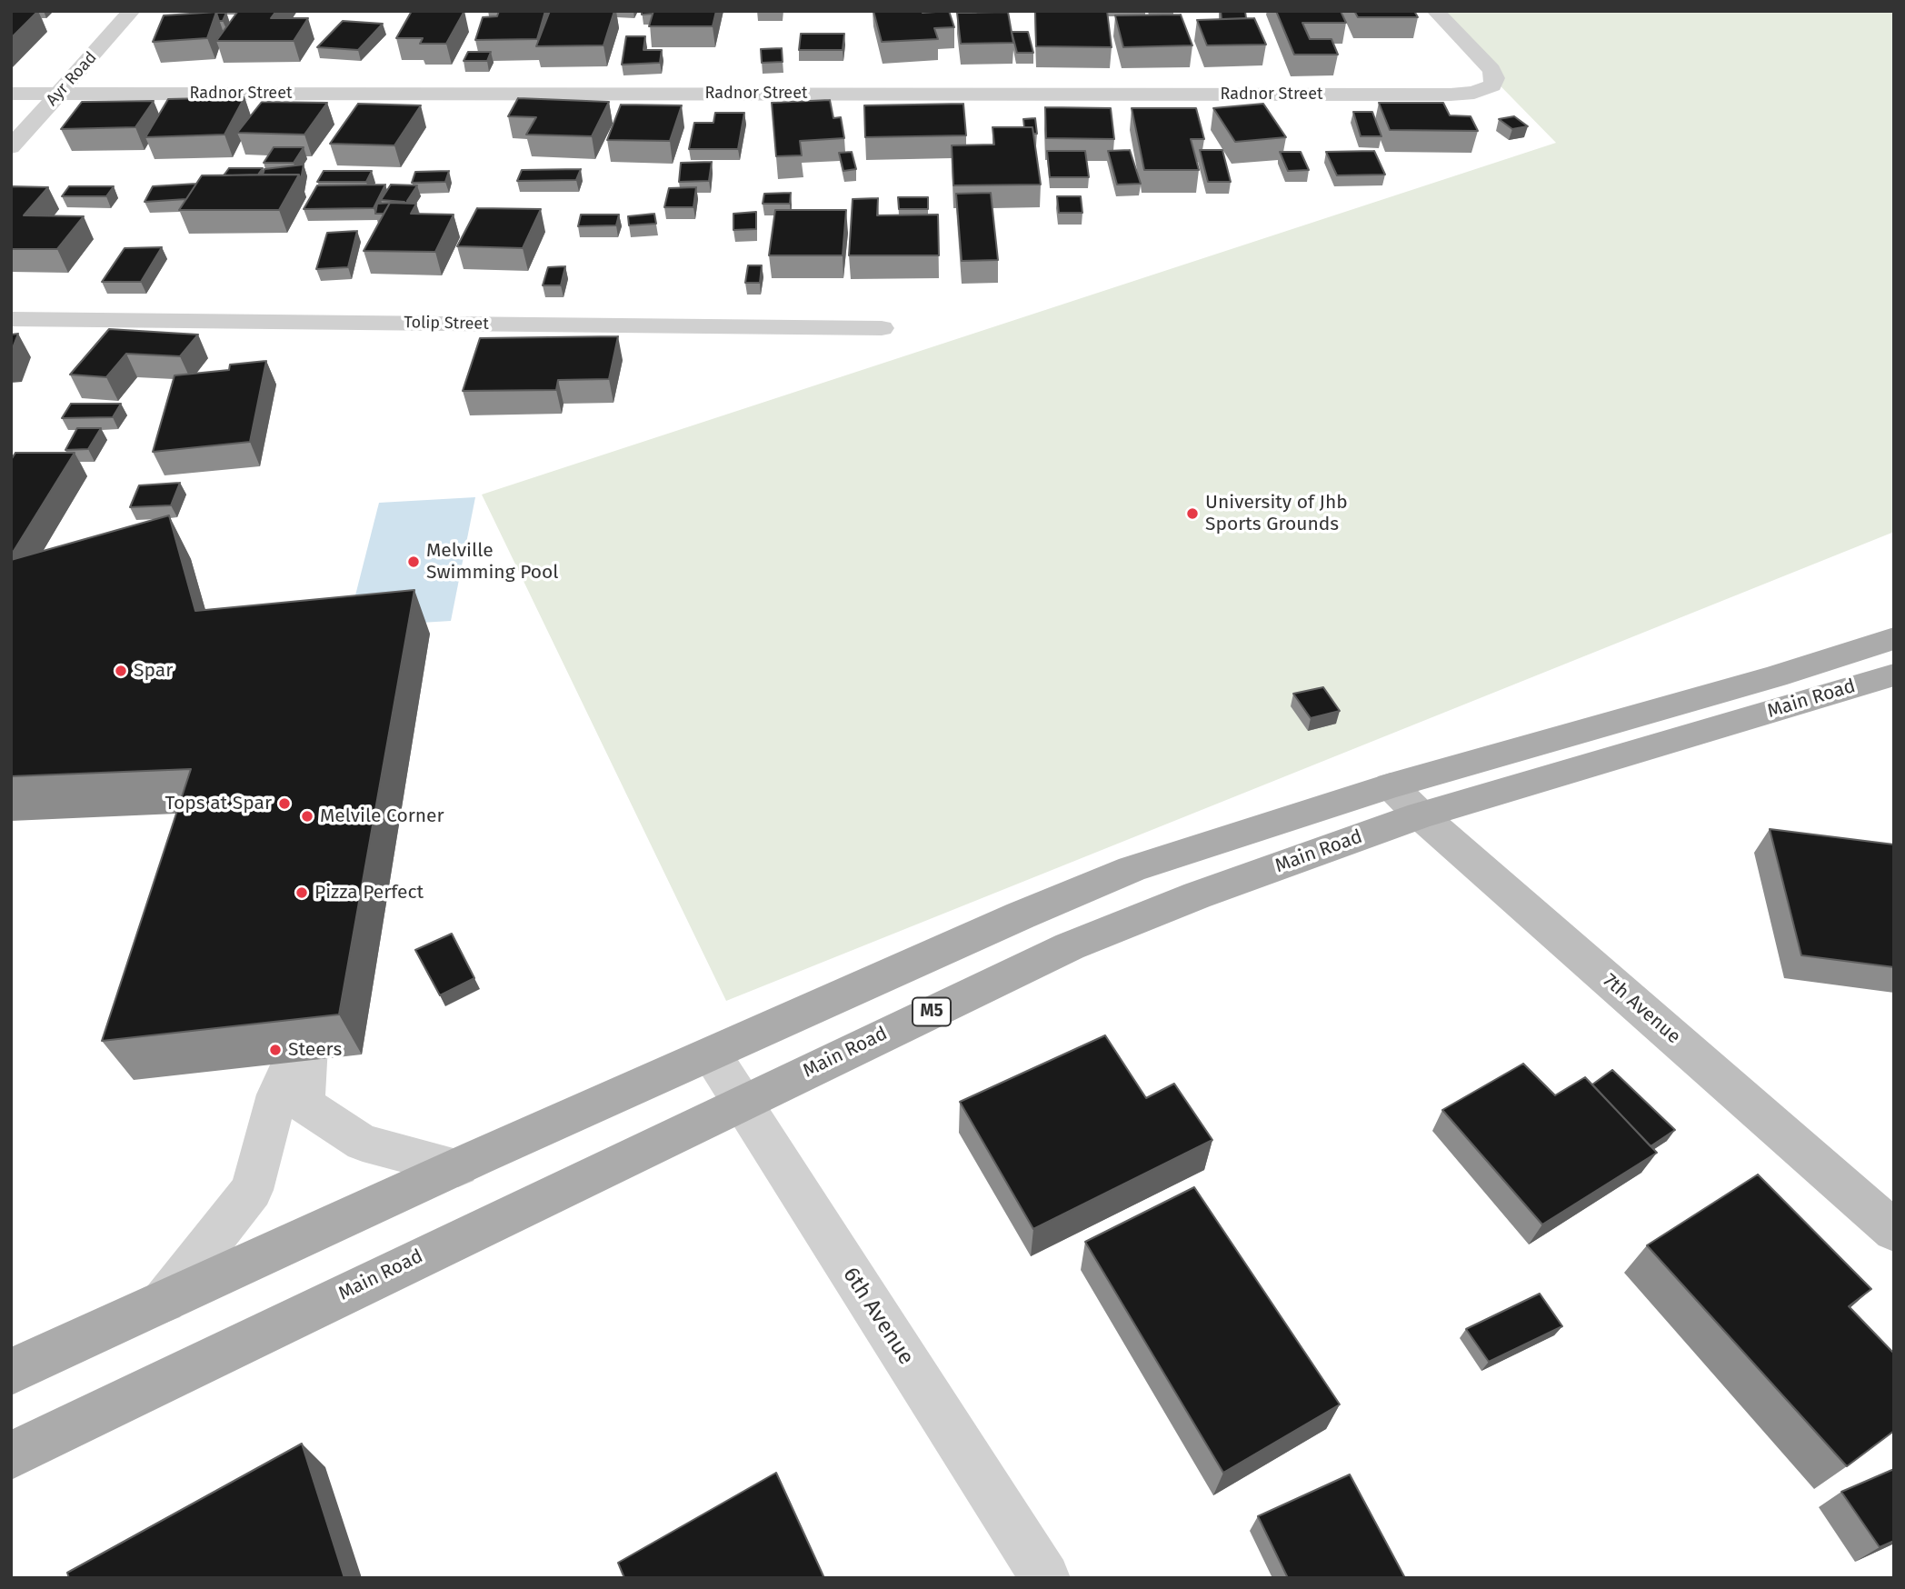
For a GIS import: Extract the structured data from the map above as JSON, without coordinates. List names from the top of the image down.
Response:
{
  "streets": {
    "main road": ["Main Road", "M5"],
    "street": [
      "Ayr Road",
      "Radnor Street",
      "Tolip Street",
      "7th Avenue",
      "6th Avenue"
    ]
  },
  "crossings": [
    ["Ayr Road", "Radnor Street"],
    ["Main Road", "7th Avenue"],
    ["Main Road", "6th Avenue"]
  ],
  "places": [
    "University of Jhb Sports Grounds",
    "Melville Swimming Pool",
    "Spar",
    "Tops at Spar",
    "Melvile Corner",
    "Pizza Perfect",
    "Steers"
  ]
}
